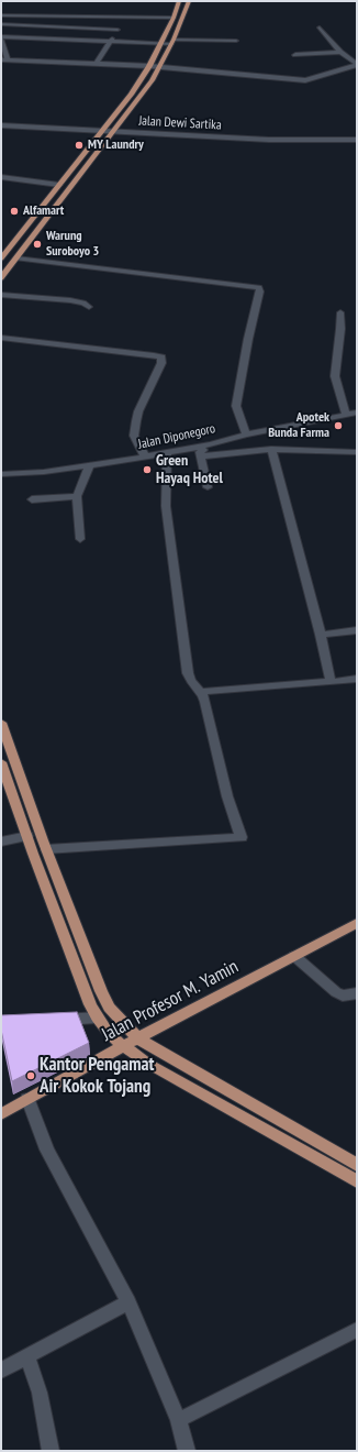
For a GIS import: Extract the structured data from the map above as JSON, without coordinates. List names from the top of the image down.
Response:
{
  "streets": {
    "main road": ["Jalan Profesor M. Yamin"],
    "street": ["Jalan Dewi Sartika", "Jalan Diponegoro"]
  },
  "places": [
    "MY Laundry",
    "Alfamart",
    "Warung Suroboyo 3",
    "Apotek Bunda Farma",
    "Green Hayaq Hotel",
    "Kantor Pengamat Air Kokok Tojang"
  ]
}
